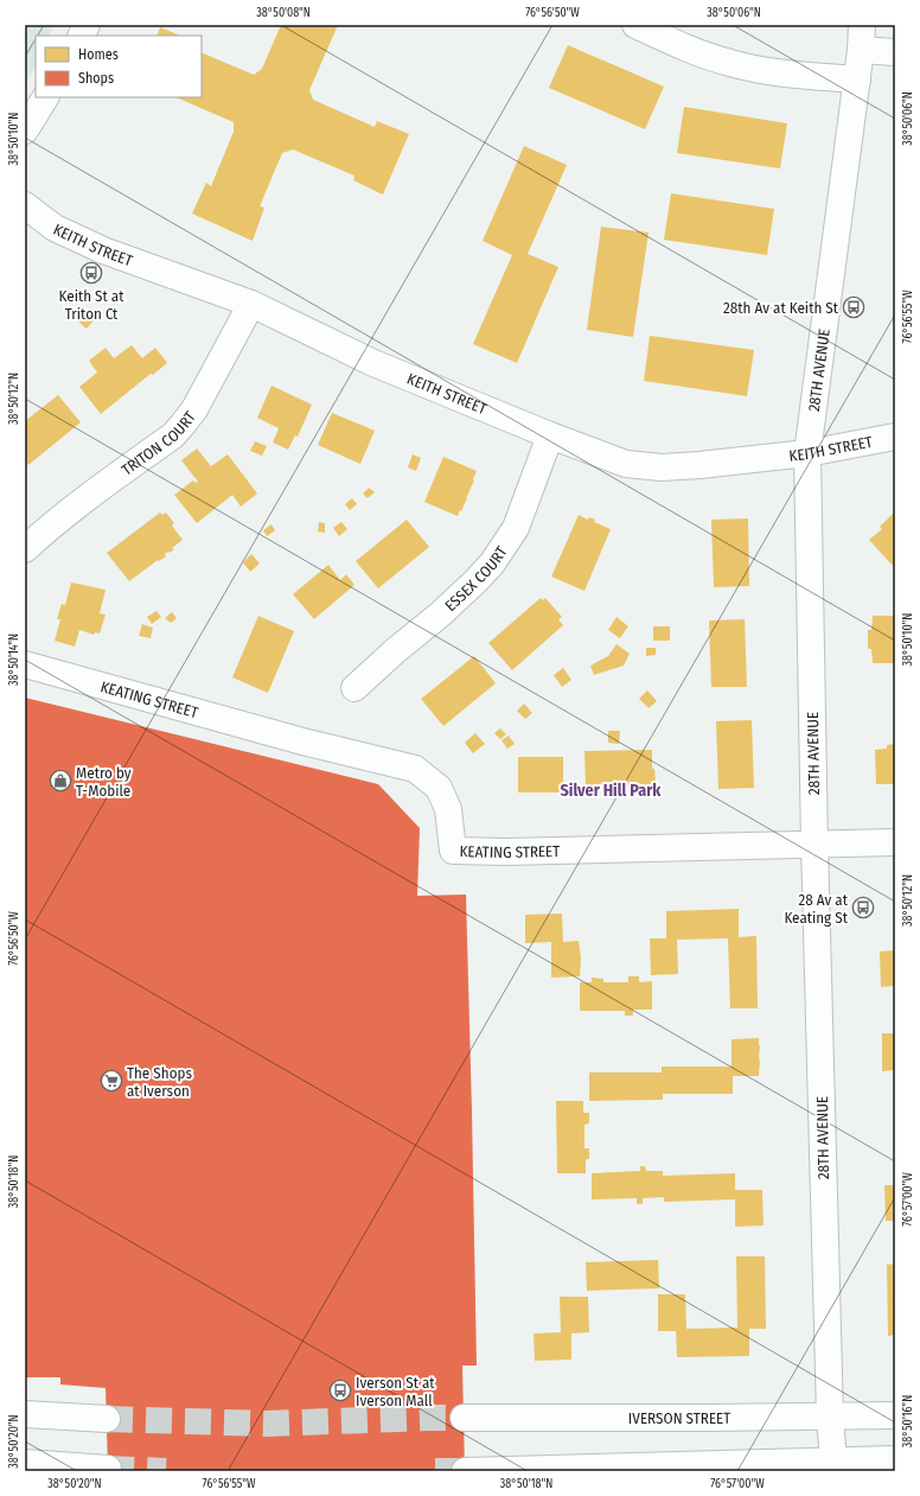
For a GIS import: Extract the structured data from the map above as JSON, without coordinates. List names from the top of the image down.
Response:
{
  "streets": {
    "street": [
      "KEITH STREET",
      "28TH AVENUE",
      "TRITON COURT",
      "ESSEX COURT",
      "KEATING STREET",
      "IVERSON STREET"
    ]
  },
  "crossings": [
    ["KEITH STREET", "28TH AVENUE"],
    ["KEITH STREET", "TRITON COURT"],
    ["KEITH STREET", "ESSEX COURT"],
    ["28TH AVENUE", "KEATING STREET"],
    ["28TH AVENUE", "IVERSON STREET"]
  ],
  "districts": ["Silver Hill Park"],
  "places": {
    "bus stop": [
      "Keith St at Triton Ct",
      "28th Av at Keith St",
      "28 Av at Keating St",
      "Iverson St at Iverson Mall"
    ],
    "shop": ["Metro by T-Mobile"],
    "supermarket": ["The Shops at Iverson"]
  },
  "legend": ["Homes", "Shops"],
  "coordinates": [
    "38°50'08\"N",
    "76°56'50\"W",
    "38°50'06\"N",
    "38°50'10\"N",
    "76°56'55\"W",
    "38°50'12\"N",
    "38°50'14\"N",
    "38°50'18\"N",
    "76°57'00\"W",
    "38°50'16\"N",
    "38°50'20\"N"
  ]
}
